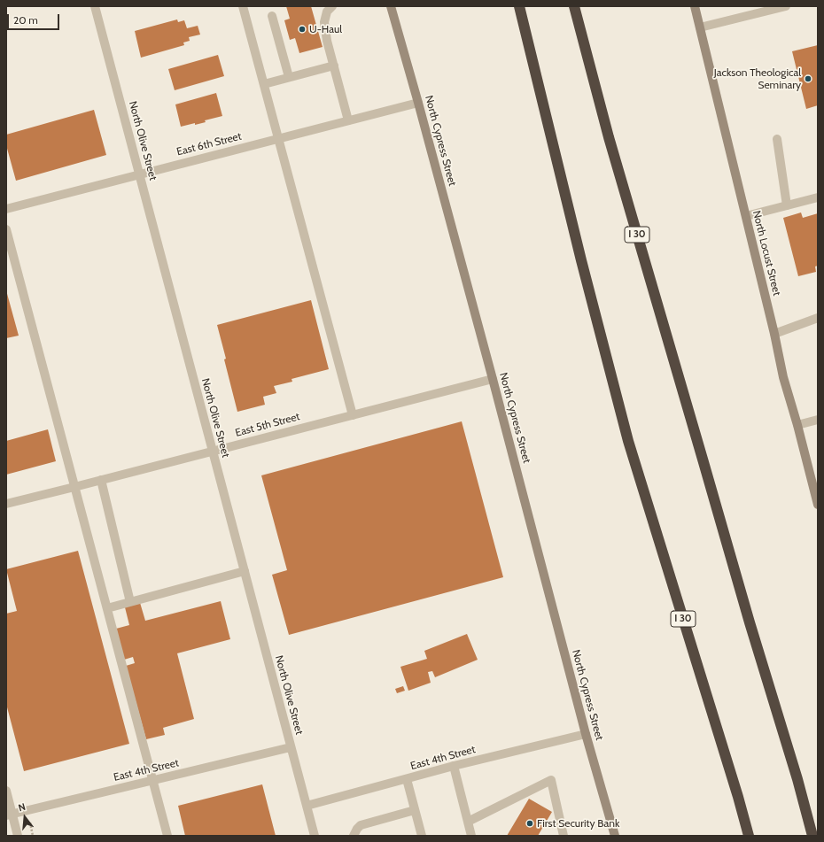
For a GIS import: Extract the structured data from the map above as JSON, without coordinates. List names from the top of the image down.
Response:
{
  "streets": {
    "highway": ["I 30"],
    "main road": ["North Cypress Street", "North Locust Street"],
    "street": [
      "North Olive Street",
      "East 6th Street",
      "East 5th Street",
      "East 4th Street"
    ]
  },
  "crossings": [
    ["North Olive Street", "East 6th Street"],
    ["North Olive Street", "East 5th Street"],
    ["North Olive Street", "East 4th Street"],
    ["North Cypress Street", "East 6th Street"],
    ["North Cypress Street", "East 5th Street"],
    ["North Cypress Street", "East 4th Street"]
  ],
  "places": ["U-Haul", "Jackson Theological Seminary", "First Security Bank"],
  "scale_bar": "20 m",
  "north": "top"
}
